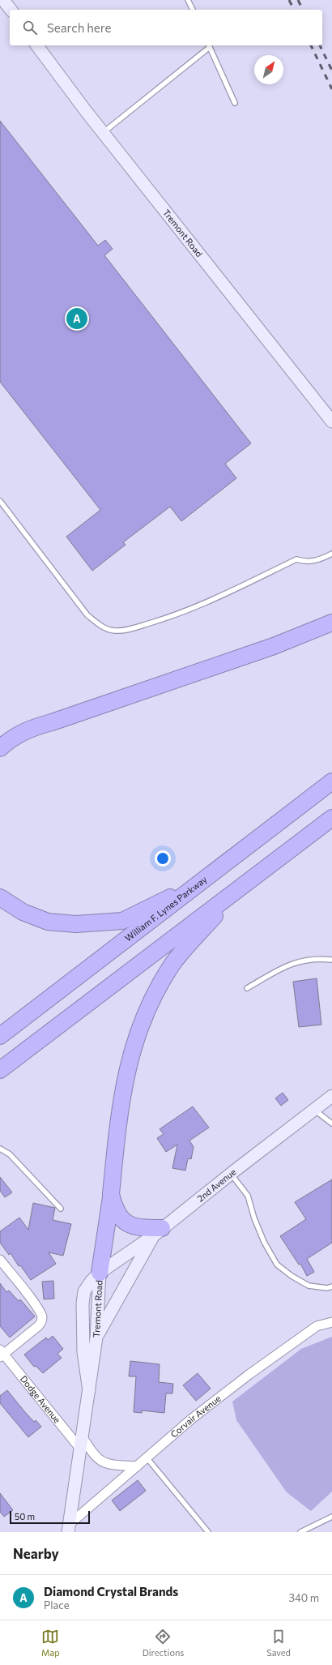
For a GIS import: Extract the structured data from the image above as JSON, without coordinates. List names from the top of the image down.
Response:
{
  "streets": {
    "highway": ["William F. Lynes Parkway"],
    "street": [
      "Tremont Road",
      "2nd Avenue",
      "Dodge Avenue",
      "Corvair Avenue"
    ]
  },
  "crossings": [
    ["Tremont Road", "2nd Avenue"],
    ["Tremont Road", "Dodge Avenue"],
    ["Tremont Road", "Corvair Avenue"],
    ["Dodge Avenue", "Corvair Avenue"]
  ],
  "scale_bar": "50 m",
  "north": "top right",
  "page": {
    "search": "Search here",
    "pins": "A",
    "scale": "50 m",
    "heading": "Nearby",
    "list": [
      {
        "mark": "A",
        "name": "Diamond Crystal Brands",
        "note": "Place",
        "value": "340 m"
      }
    ],
    "nav": ["Map", "Directions", "Saved"]
  }
}
